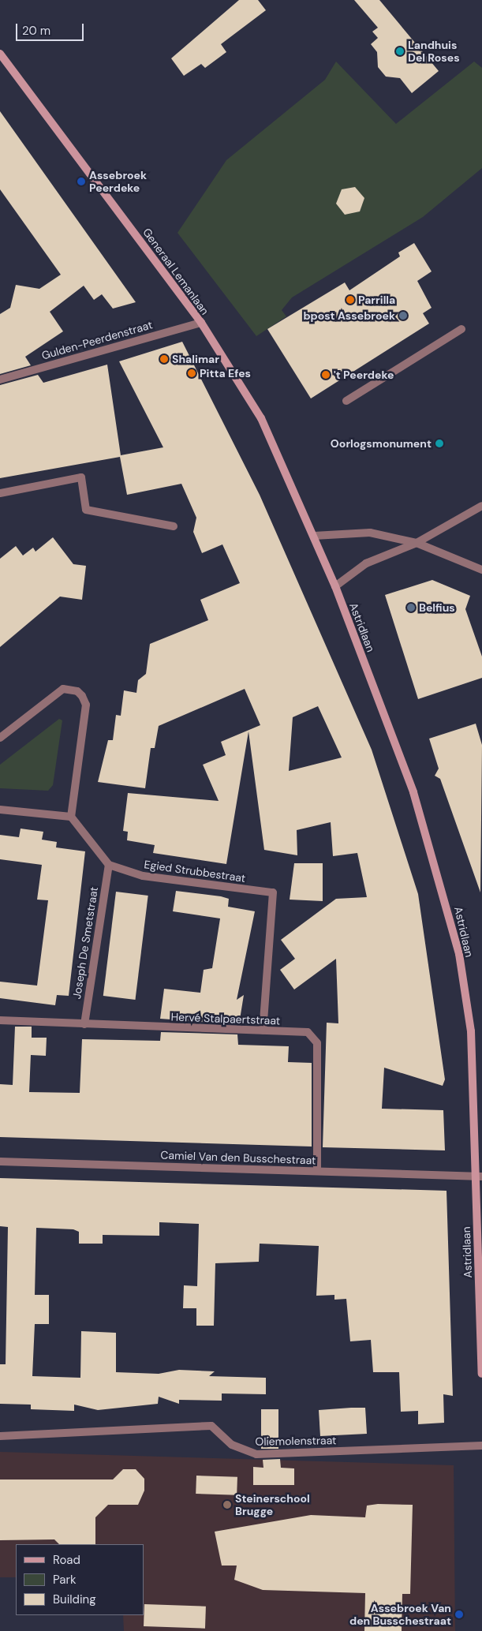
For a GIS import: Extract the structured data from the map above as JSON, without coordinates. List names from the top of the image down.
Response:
{
  "streets": {
    "main road": ["Generaal Lemanlaan", "Astridlaan"],
    "street": [
      "Gulden-Peerdenstraat",
      "Egied Strubbestraat",
      "Joseph De Smetstraat",
      "Hervé Stalpaertstraat",
      "Camiel Van den Busschestraat",
      "Oliemolenstraat"
    ]
  },
  "crossings": [
    ["Generaal Lemanlaan", "Gulden-Peerdenstraat"],
    ["Generaal Lemanlaan", "Astridlaan"],
    ["Astridlaan", "Camiel Van den Busschestraat"],
    ["Egied Strubbestraat", "Joseph De Smetstraat"],
    ["Egied Strubbestraat", "Hervé Stalpaertstraat"],
    ["Joseph De Smetstraat", "Hervé Stalpaertstraat"],
    ["Hervé Stalpaertstraat", "Camiel Van den Busschestraat"]
  ],
  "places": [
    "Landhuis Del Roses",
    "Assebroek Peerdeke",
    "Parrilla",
    "bpost Assebroek",
    "Shalimar",
    "Pitta Efes",
    "'t Peerdeke",
    "Oorlogsmonument",
    "Belfius",
    "Steinerschool Brugge",
    "Assebroek Van den Busschestraat"
  ],
  "legend": ["Road", "Park", "Building"],
  "scale_bar": "20 m"
}
